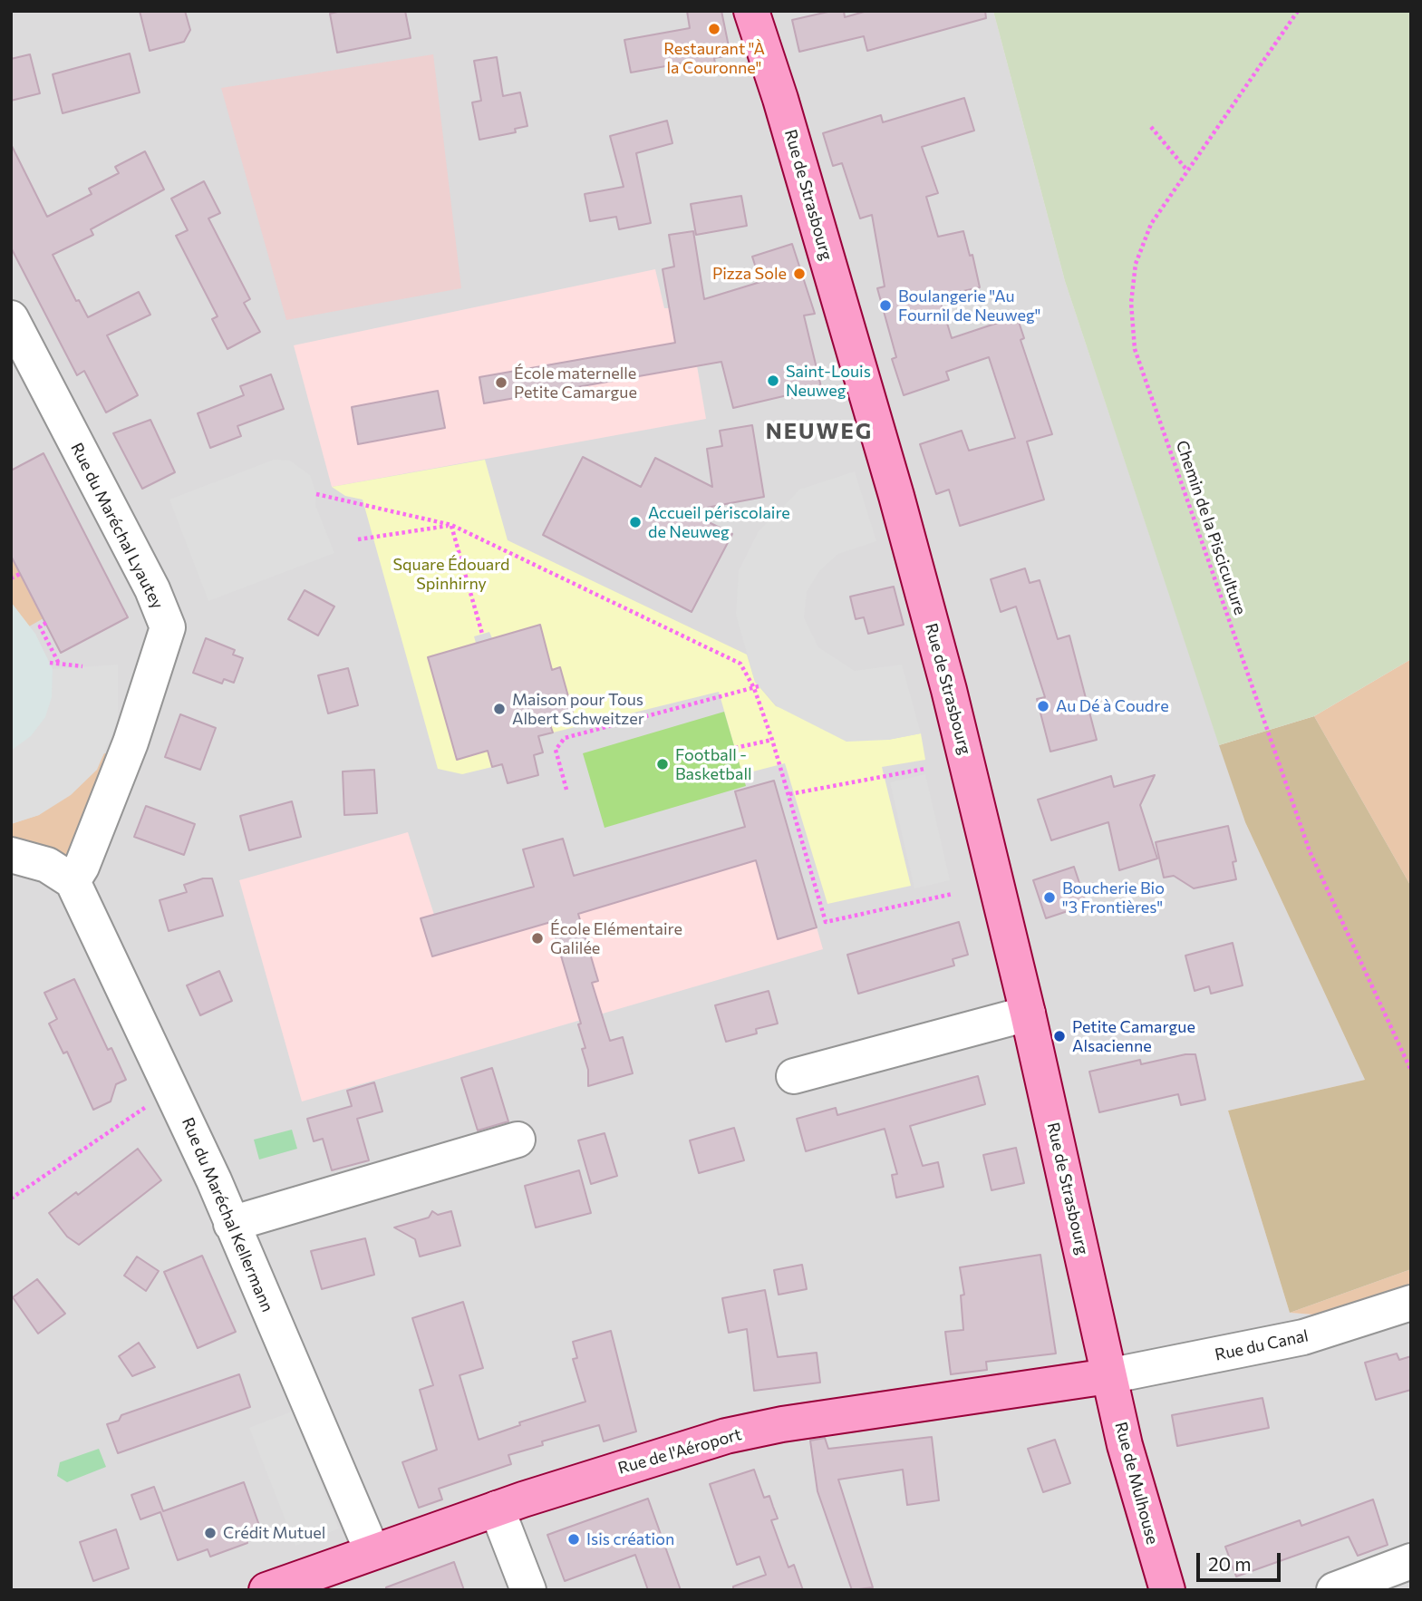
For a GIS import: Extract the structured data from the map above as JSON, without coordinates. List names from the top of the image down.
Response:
{
  "streets": {
    "main road": ["Rue de Strasbourg", "Rue de l'Aéroport", "Rue de Mulhouse"],
    "street": ["Rue du Maréchal Lyautey", "Rue du Maréchal Kellermann", "Rue du Canal"],
    "path": ["Chemin de la Pisciculture"]
  },
  "crossings": [
    ["Rue de Strasbourg", "Rue du Canal"],
    ["Rue de Strasbourg", "Rue de l'Aéroport"],
    ["Rue de Strasbourg", "Rue de Mulhouse"],
    ["Rue du Maréchal Lyautey", "Rue du Maréchal Kellermann"],
    ["Rue du Maréchal Kellermann", "Rue de l'Aéroport"],
    ["Rue du Canal", "Rue de l'Aéroport"],
    ["Rue du Canal", "Rue de Mulhouse"],
    ["Rue de l'Aéroport", "Rue de Mulhouse"]
  ],
  "districts": ["NEUWEG"],
  "parks": ["Square Édouard Spinhirny"],
  "places": [
    "Restaurant \"À la Couronne\"",
    "Pizza Sole",
    "Boulangerie \"Au Fournil de Neuweg\"",
    "Saint-Louis Neuweg",
    "École maternelle Petite Camargue",
    "Accueil périscolaire de Neuweg",
    "Au Dé à Coudre",
    "Maison pour Tous Albert Schweitzer",
    "Football - Basketball",
    "Boucherie Bio \"3 Frontières\"",
    "École Elémentaire Galilée",
    "Petite Camargue Alsacienne",
    "Crédit Mutuel",
    "Isis création"
  ],
  "scale_bar": "20 m"
}
